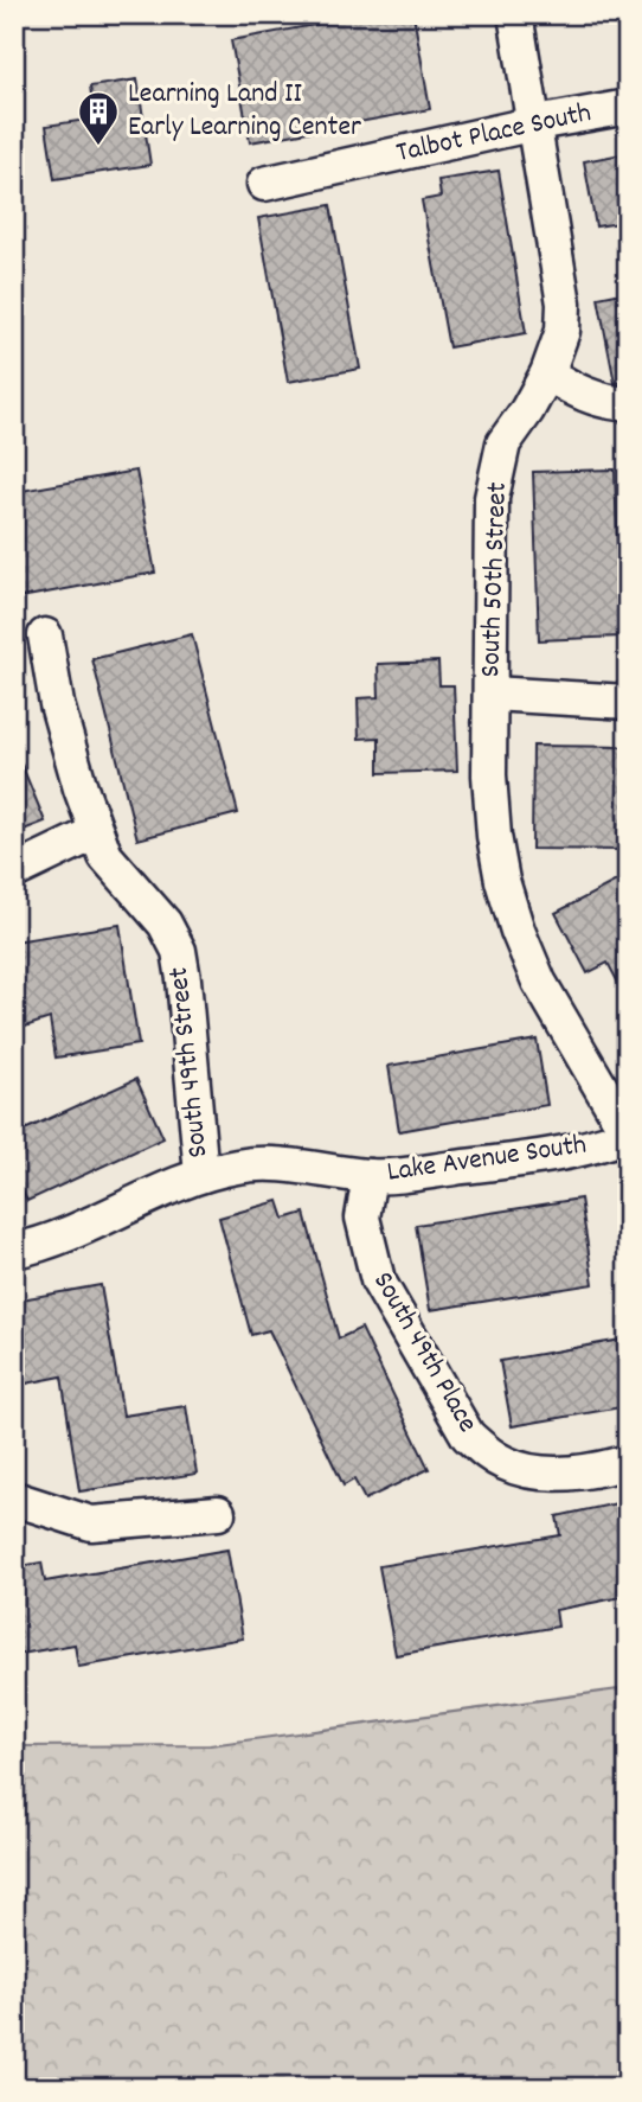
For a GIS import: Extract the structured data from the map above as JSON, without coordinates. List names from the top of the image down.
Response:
{
  "streets": {
    "street": [
      "Talbot Place South",
      "South 50th Street",
      "South 49th Street",
      "Lake Avenue South",
      "South 49th Place"
    ]
  },
  "crossings": [
    ["Talbot Place South", "South 50th Street"],
    ["South 50th Street", "Lake Avenue South"],
    ["South 49th Street", "Lake Avenue South"],
    ["Lake Avenue South", "South 49th Place"]
  ],
  "places": {
    "building": ["Learning Land II Early Learning Center"]
  }
}
